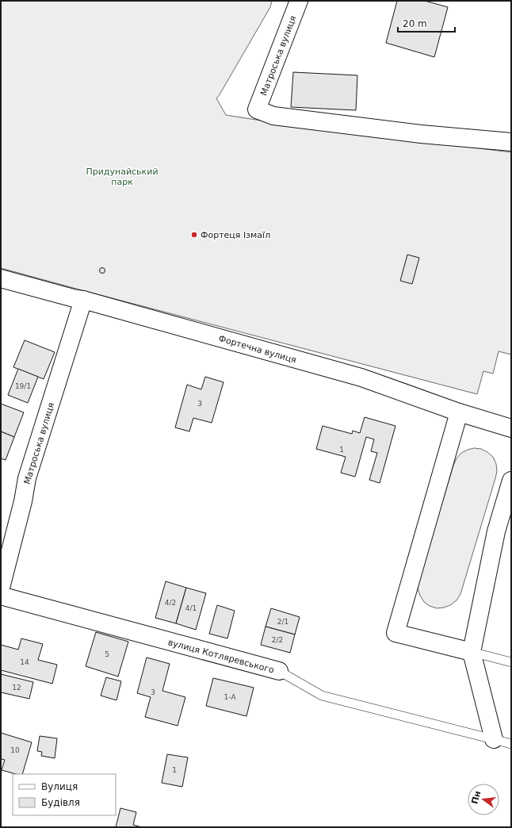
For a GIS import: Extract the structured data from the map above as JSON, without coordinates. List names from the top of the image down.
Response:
{
  "streets": {
    "street": ["Матроська вулиця", "Фортечна вулиця", "вулиця Котляревського"]
  },
  "crossings": [
    ["Матроська вулиця", "Фортечна вулиця"]
  ],
  "parks": ["Придунайський парк"],
  "places": ["Фортеця Ізмаїл"],
  "house_numbers": [
    "19/1",
    "3",
    "1",
    "4/2",
    "4/1",
    "2/1",
    "2/2",
    "5",
    "14",
    "12",
    "3",
    "1-А",
    "10",
    "1"
  ],
  "legend": ["Вулиця", "Будівля"],
  "scale_bar": "20 m",
  "north": "left"
}
